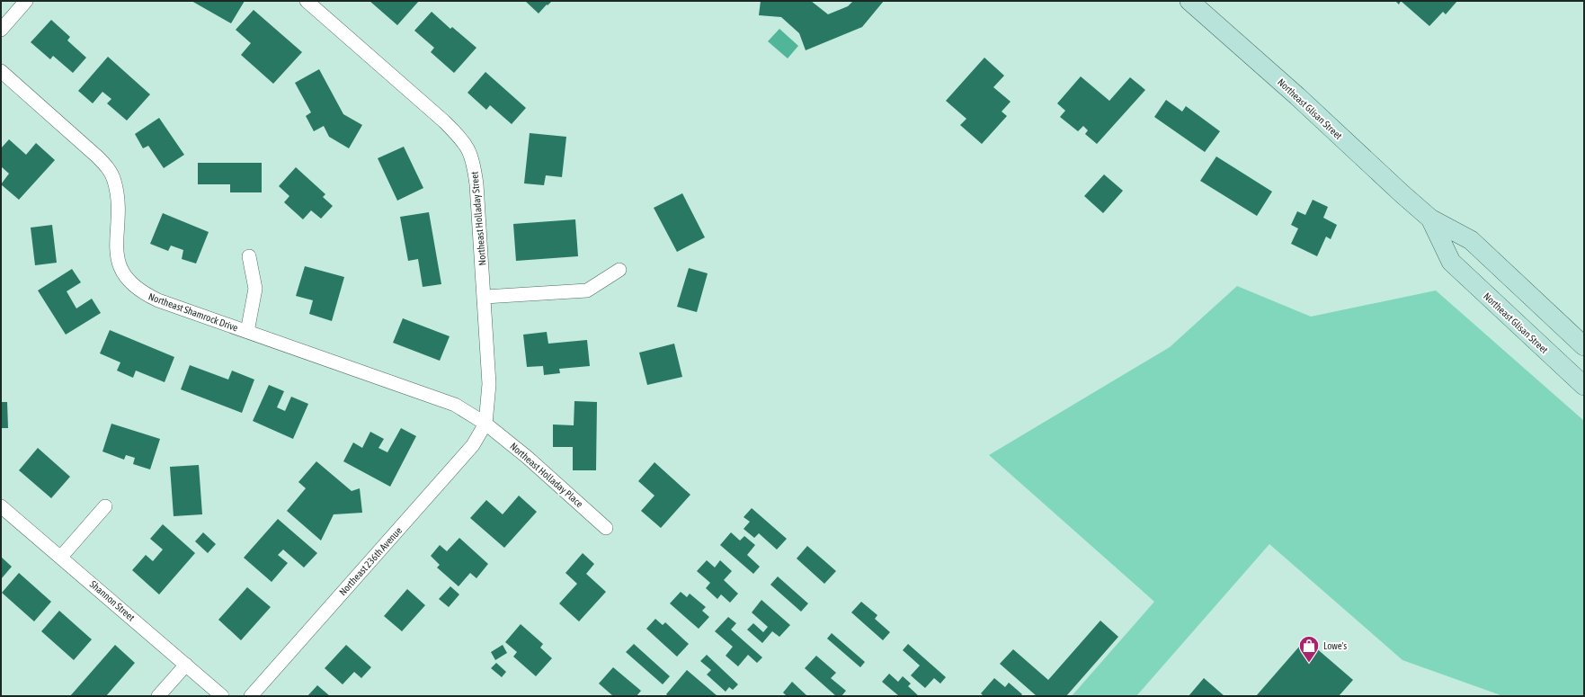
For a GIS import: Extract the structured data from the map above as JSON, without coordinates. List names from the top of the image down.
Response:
{
  "streets": {
    "main road": ["Northeast Glisan Street"],
    "street": [
      "Northeast Holladay Street",
      "Northeast Shamrock Drive",
      "Northeast Holladay Place",
      "Northeast 236th Avenue",
      "Shannon Street"
    ]
  },
  "crossings": [
    ["Northeast Holladay Street", "Northeast Shamrock Drive"],
    ["Northeast Holladay Street", "Northeast Holladay Place"],
    ["Northeast Holladay Street", "Northeast 236th Avenue"],
    ["Northeast Shamrock Drive", "Northeast Holladay Place"],
    ["Northeast Shamrock Drive", "Northeast 236th Avenue"],
    ["Northeast Holladay Place", "Northeast 236th Avenue"]
  ],
  "places": {
    "shop": ["Lowe's"]
  }
}
